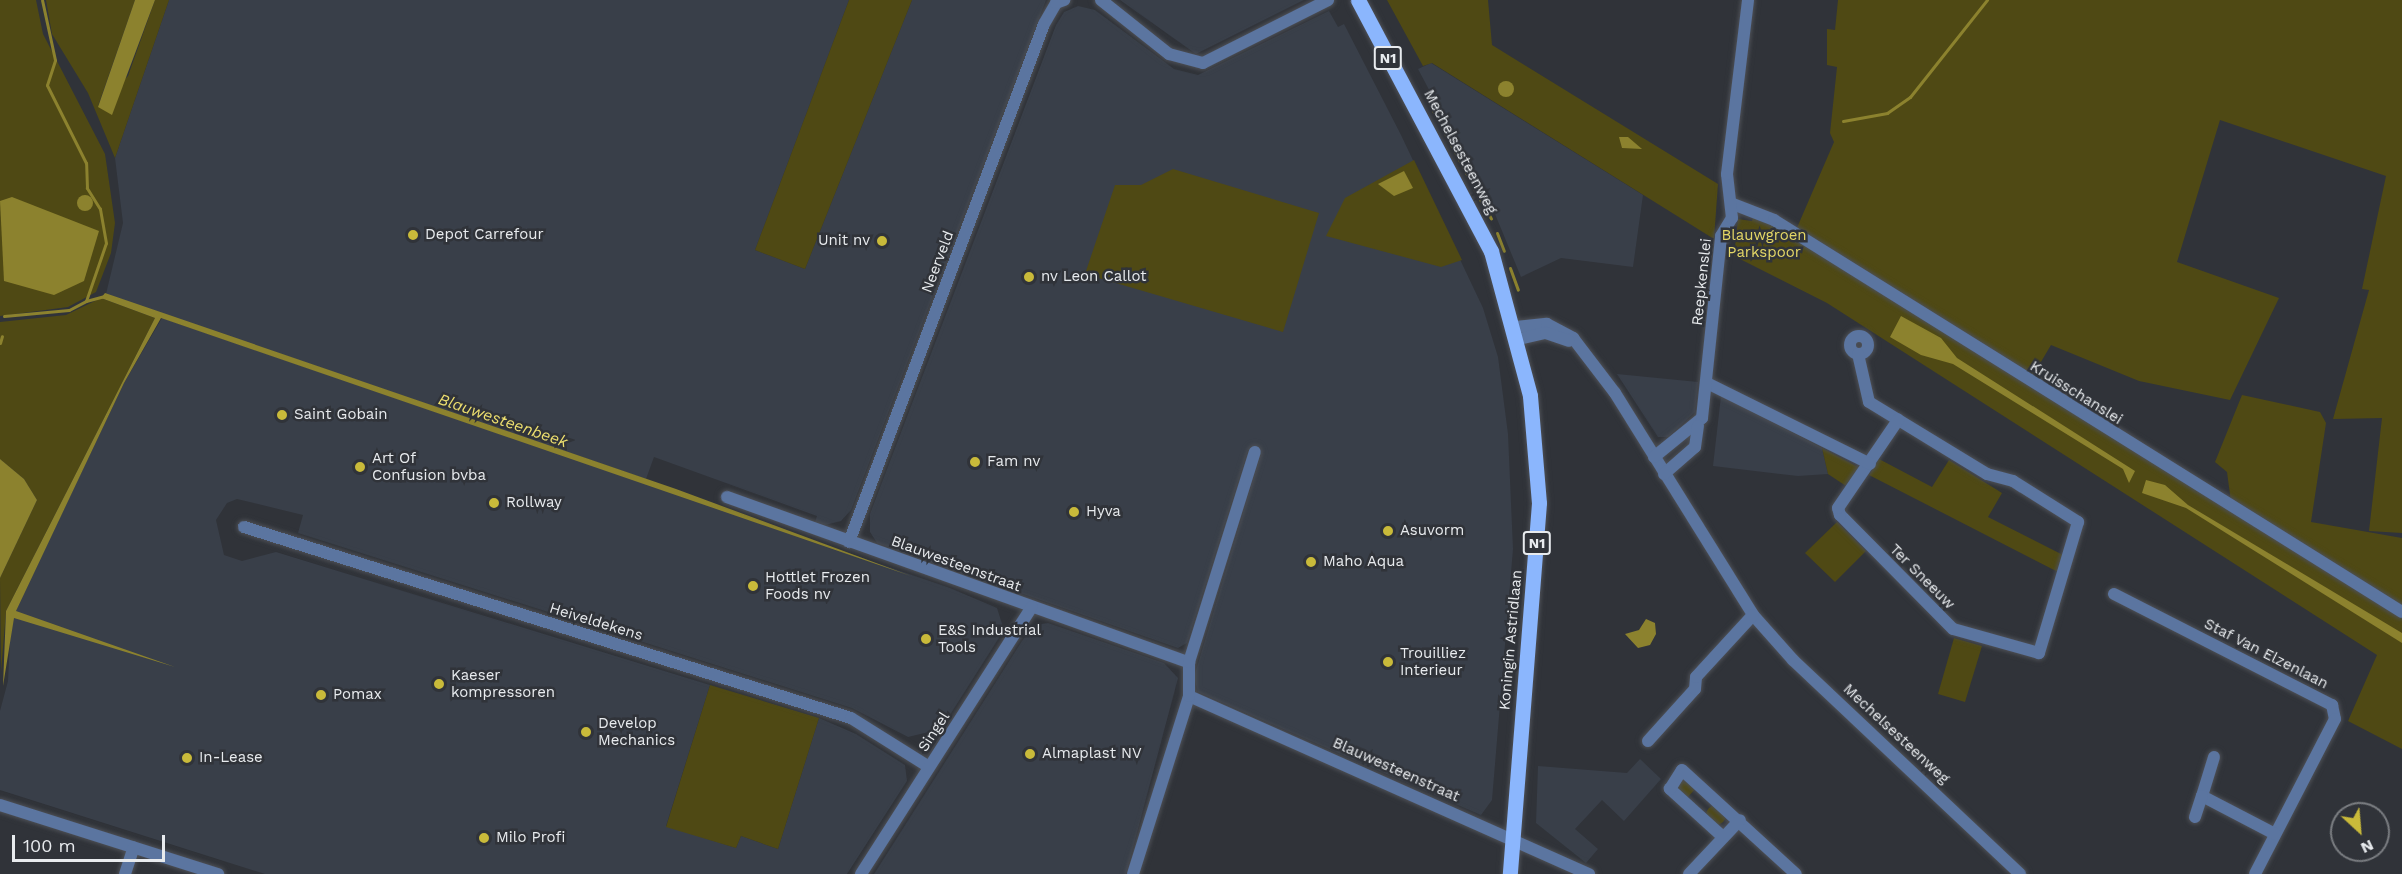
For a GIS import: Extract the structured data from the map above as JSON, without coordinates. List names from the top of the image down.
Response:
{
  "streets": {
    "main road": ["N1", "Mechelsesteenweg", "Koningin Astridlaan"],
    "street": [
      "Neerveld",
      "Reepkenslei",
      "Kruisschanslei",
      "Blauwesteenstraat",
      "Ter Sneeuw",
      "Heiveldekens",
      "Staf Van Elzenlaan",
      "Singel"
    ]
  },
  "crossings": [
    ["Mechelsesteenweg", "Reepkenslei"],
    ["Mechelsesteenweg", "Koningin Astridlaan"],
    ["Neerveld", "Blauwesteenstraat"],
    ["Reepkenslei", "Kruisschanslei"],
    ["Blauwesteenstraat", "Koningin Astridlaan"],
    ["Blauwesteenstraat", "Singel"],
    ["Heiveldekens", "Singel"]
  ],
  "water": ["Blauwesteenbeek"],
  "parks": ["Blauwgroen Parkspoor"],
  "places": [
    "Depot Carrefour",
    "Unit nv",
    "nv Leon Callot",
    "Saint Gobain",
    "Fam nv",
    "Art Of Confusion bvba",
    "Rollway",
    "Hyva",
    "Asuvorm",
    "Maho Aqua",
    "Hottlet Frozen Foods nv",
    "E&S Industrial Tools",
    "Trouilliez Interieur",
    "Kaeser kompressoren",
    "Pomax",
    "Develop Mechanics",
    "Almaplast NV",
    "In-Lease",
    "Milo Profi"
  ],
  "scale_bar": "100 m",
  "north": "bottom right"
}
